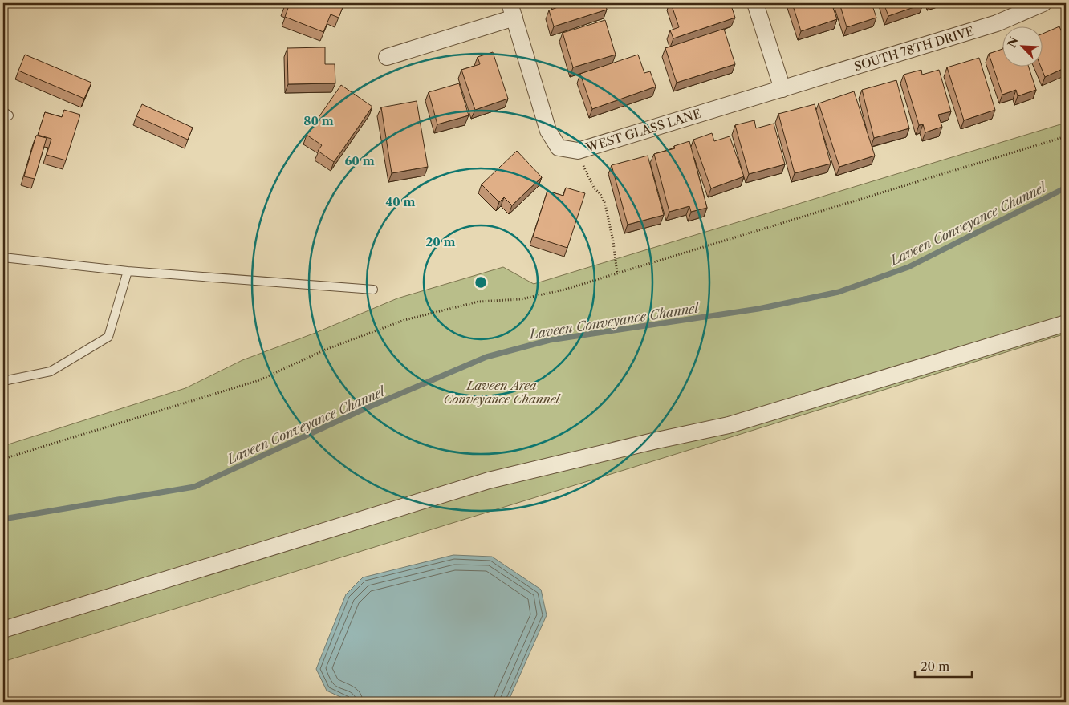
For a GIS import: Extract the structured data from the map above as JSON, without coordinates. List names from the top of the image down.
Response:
{
  "streets": {
    "street": ["SOUTH 78TH DRIVE", "WEST GLASS LANE"]
  },
  "crossings": [
    ["SOUTH 78TH DRIVE", "WEST GLASS LANE"]
  ],
  "water": ["Laveen Conveyance Channel"],
  "parks": ["Laveen Area Conveyance Channel"],
  "scale_bar": "20 m",
  "north": "top left",
  "rings": [
    "80 m",
    "60 m",
    "40 m",
    "20 m"
  ]
}
